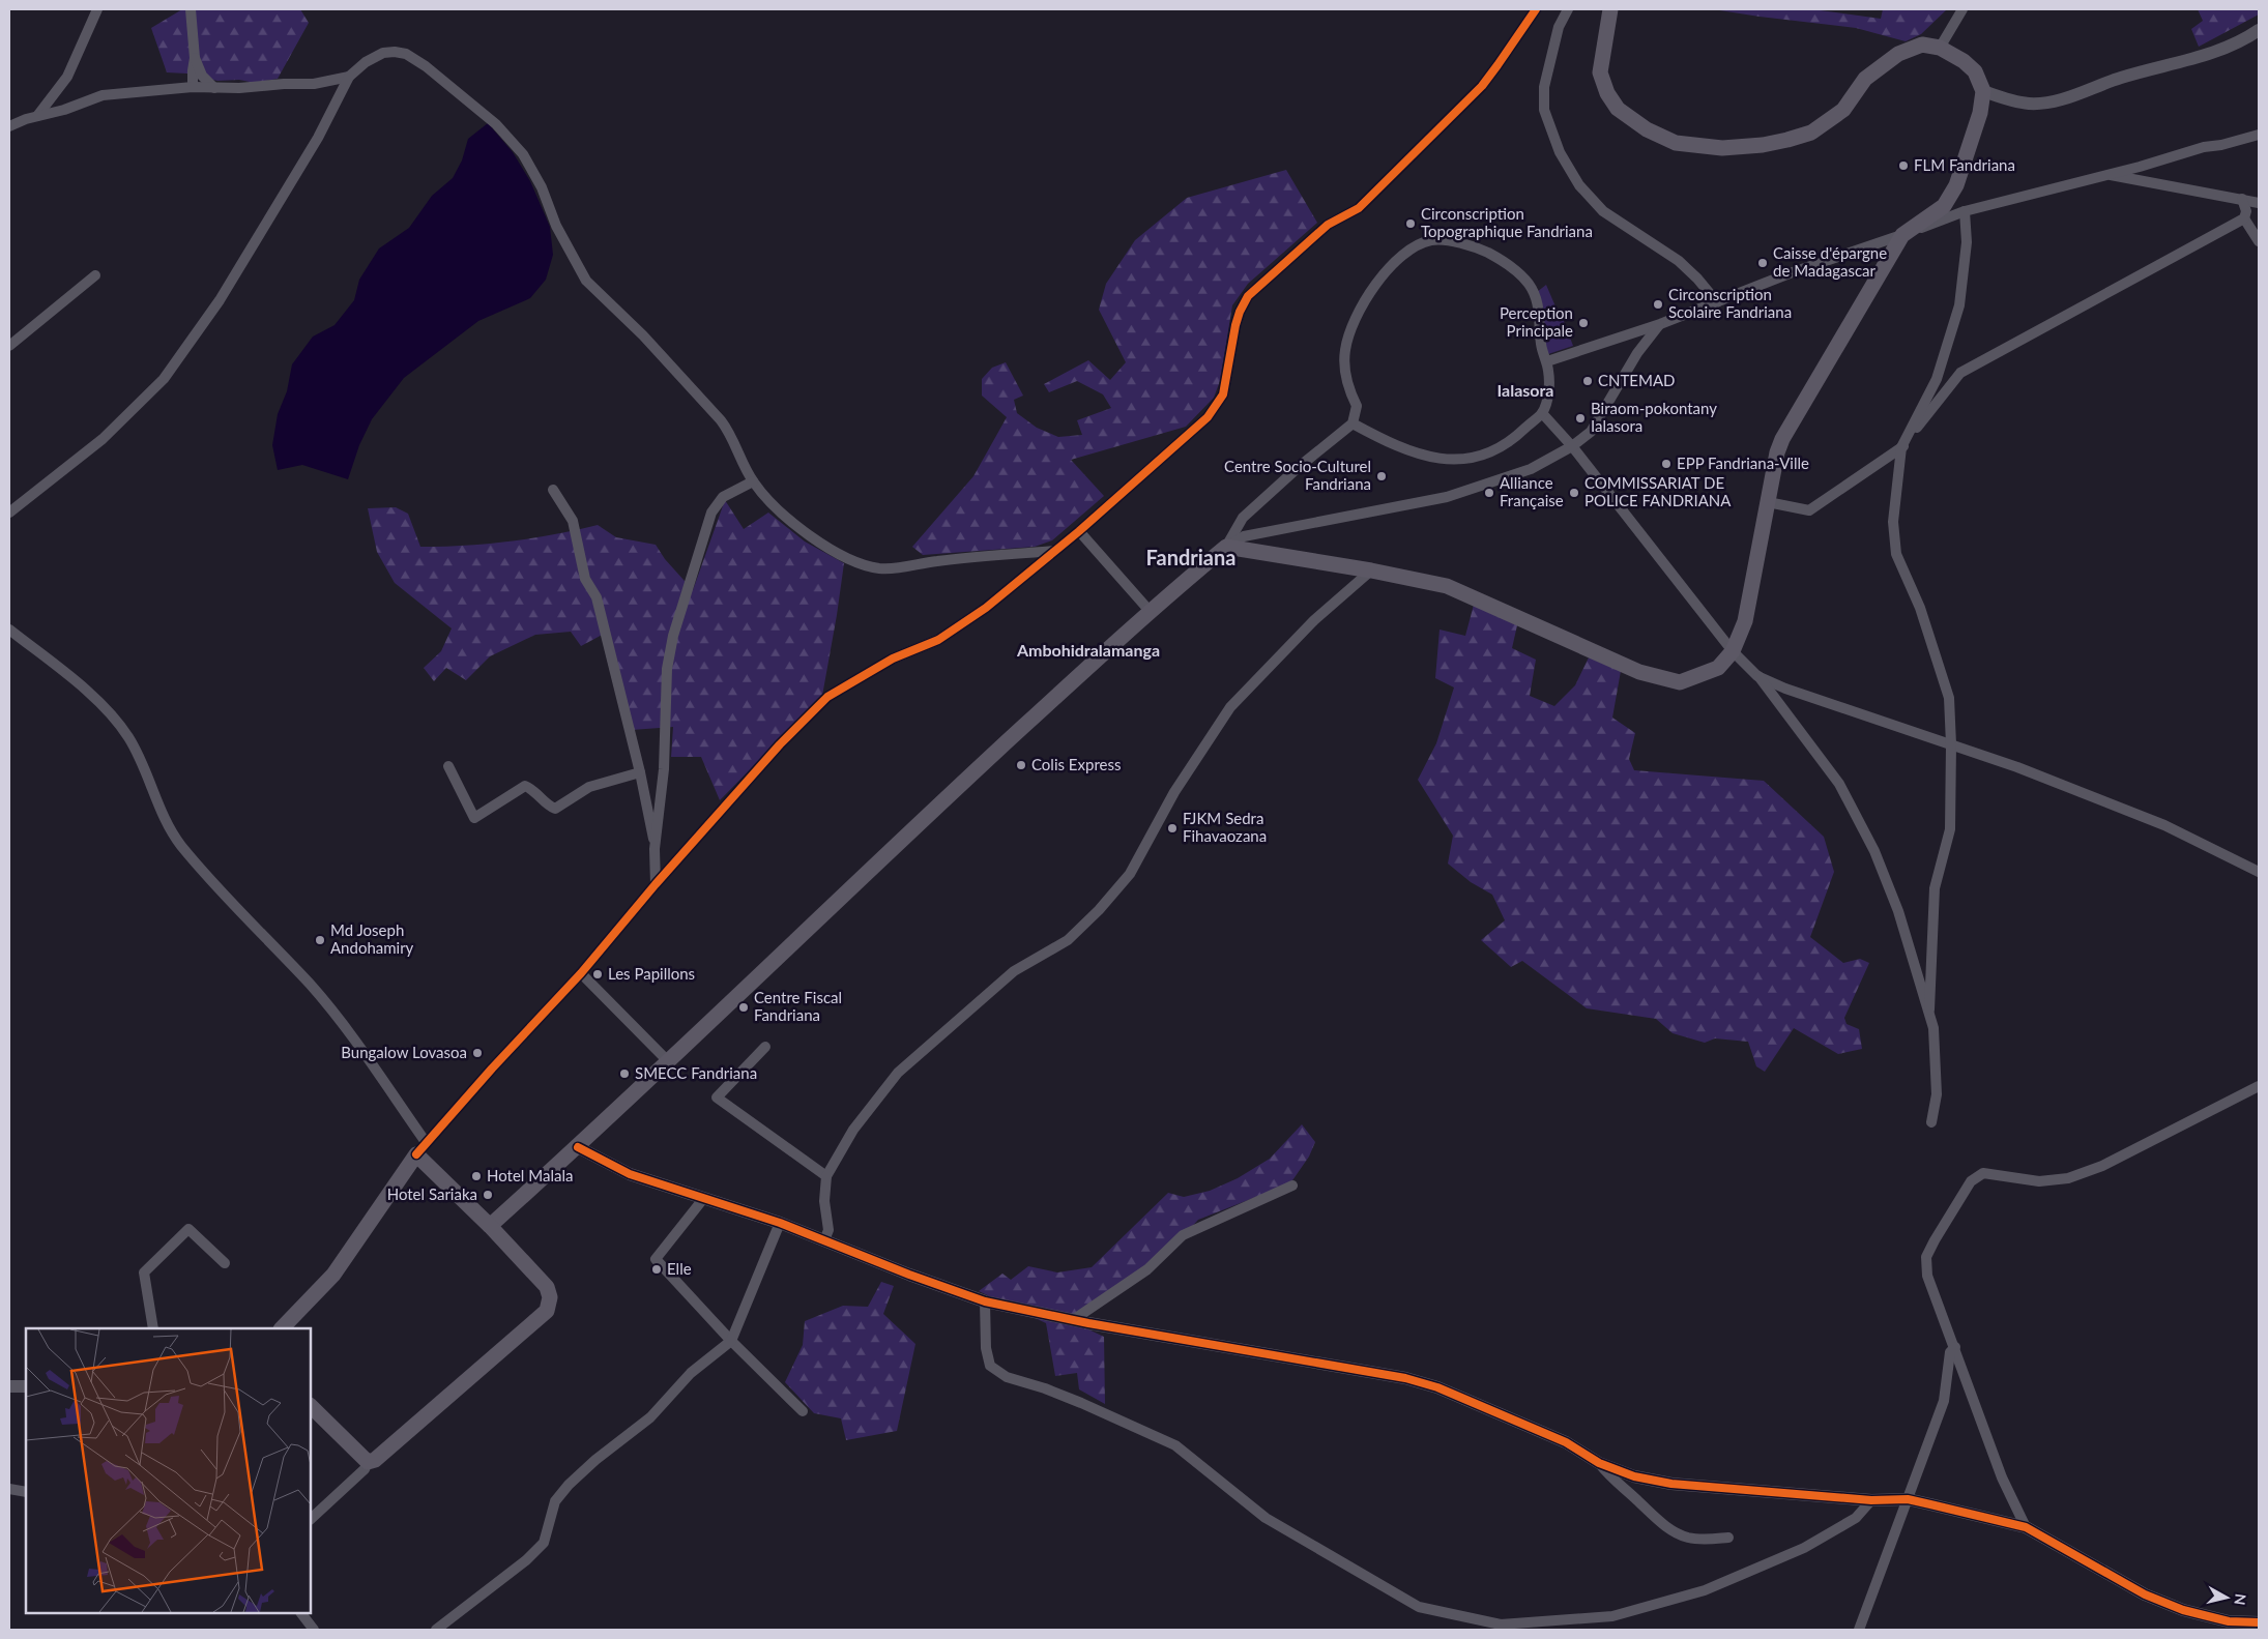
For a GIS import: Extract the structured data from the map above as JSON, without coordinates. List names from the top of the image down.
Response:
{
  "districts": ["Ialasora", "Fandriana", "Ambohidralamanga"],
  "places": [
    "FLM Fandriana",
    "Circonscription Topographique Fandriana",
    "Caisse d'épargne de Madagascar",
    "Circonscription Scolaire Fandriana",
    "Perception Principale",
    "CNTEMAD",
    "Biraom-pokontany Ialasora",
    "EPP Fandriana-Ville",
    "Centre Socio-Culturel Fandriana",
    "Alliance Française",
    "COMMISSARIAT DE POLICE FANDRIANA",
    "Colis Express",
    "FJKM Sedra Fihavaozana",
    "Md Joseph Andohamiry",
    "Les Papillons",
    "Centre Fiscal Fandriana",
    "Bungalow Lovasoa",
    "SMECC Fandriana",
    "Hotel Malala",
    "Hotel Sariaka",
    "Elle"
  ],
  "north": "right"
}
